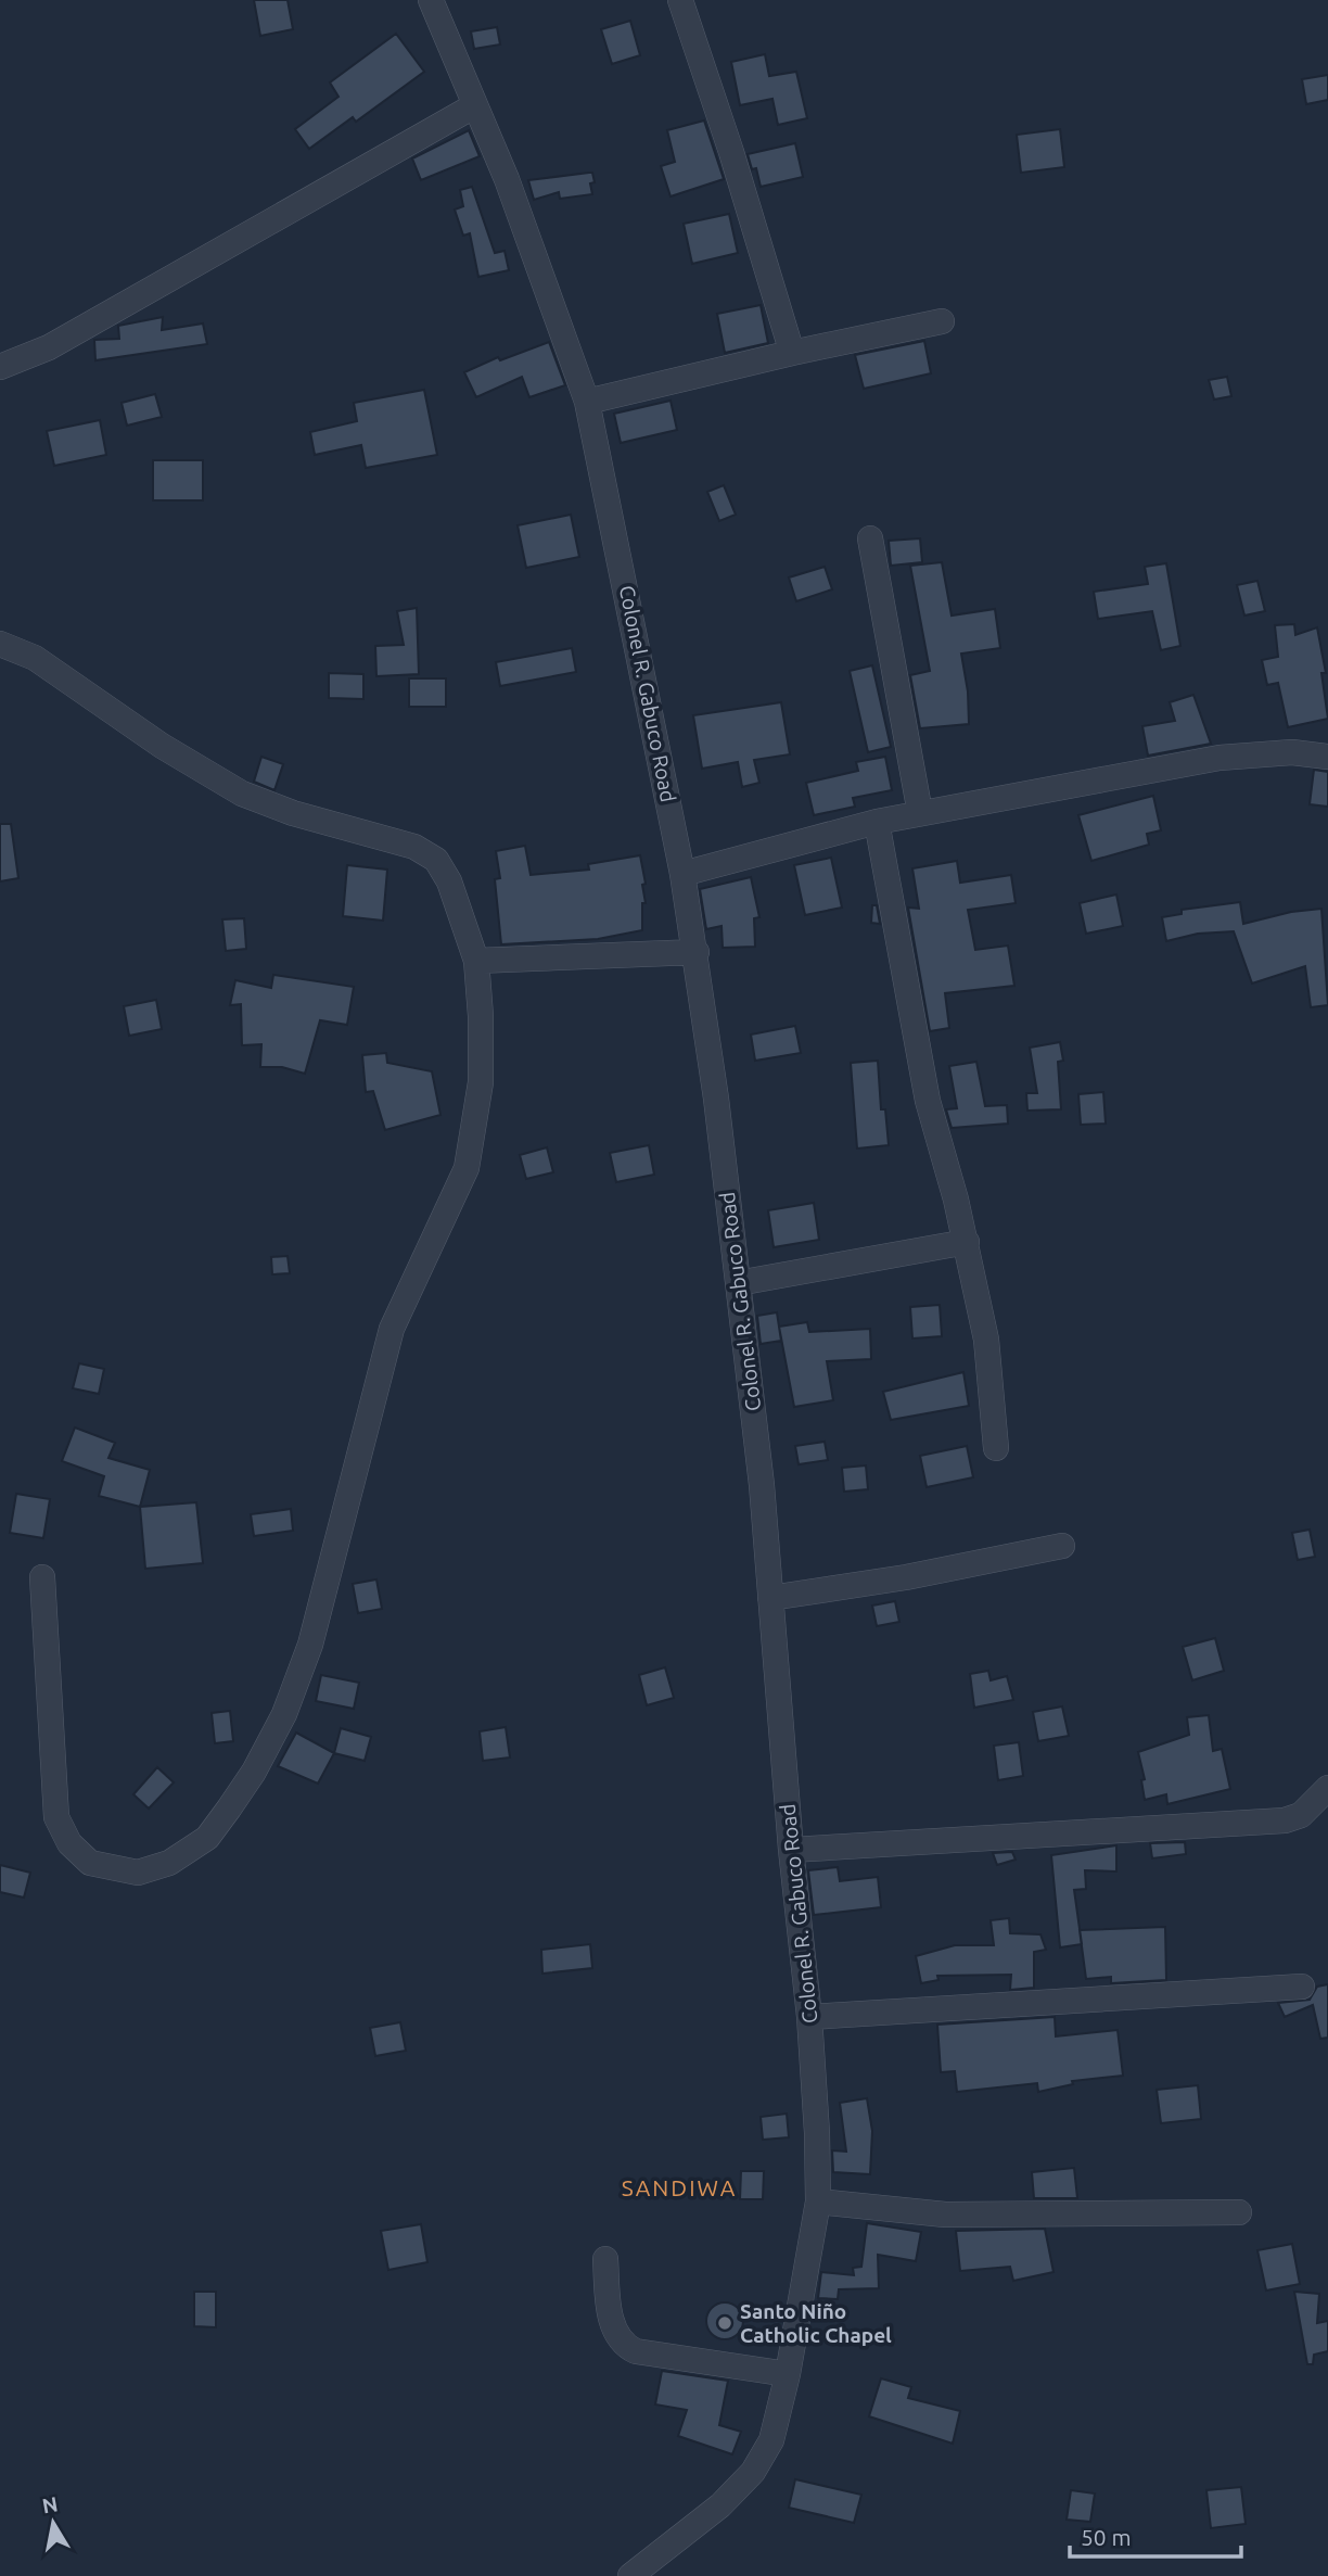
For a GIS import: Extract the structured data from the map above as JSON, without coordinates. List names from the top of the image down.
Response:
{
  "streets": {
    "street": ["Colonel R. Gabuco Road"]
  },
  "districts": ["SANDIWA"],
  "places": ["Santo Niño Catholic Chapel"],
  "scale_bar": "50 m",
  "north": "top"
}
